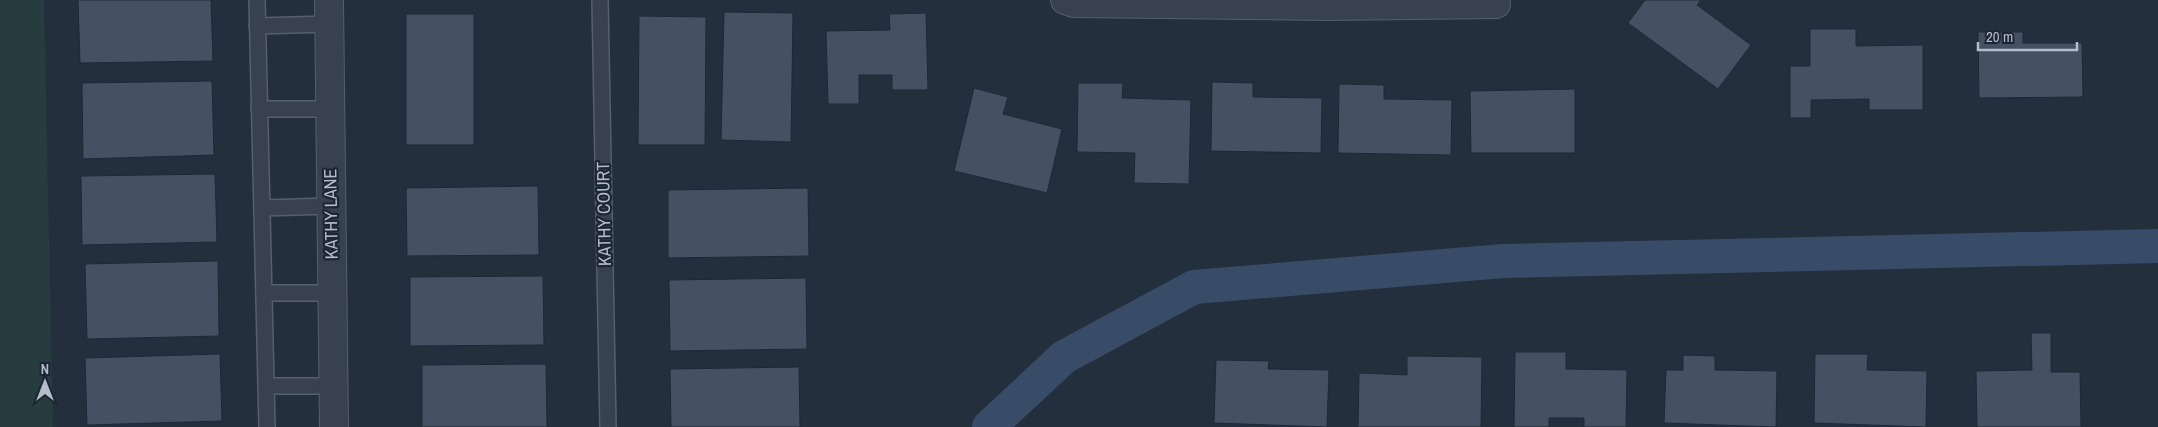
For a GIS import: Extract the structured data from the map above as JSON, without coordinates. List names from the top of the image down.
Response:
{
  "streets": {
    "street": ["KATHY LANE"],
    "lane": ["KATHY COURT"]
  },
  "scale_bar": "20 m",
  "north": "top"
}
